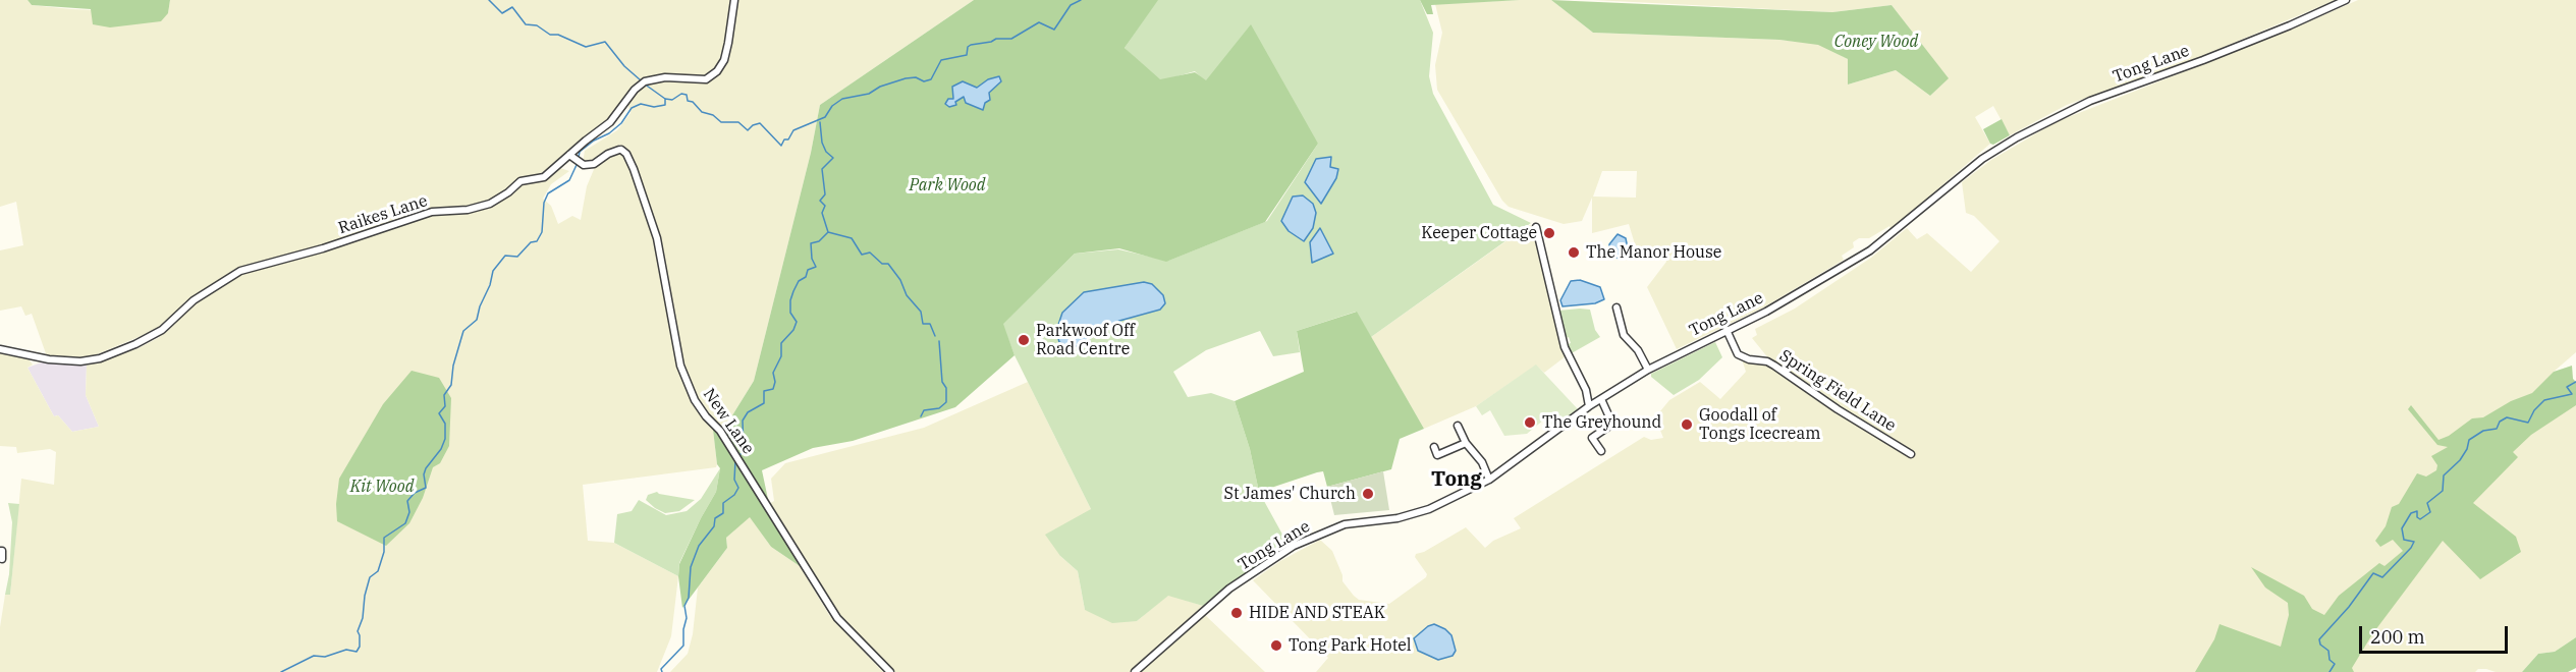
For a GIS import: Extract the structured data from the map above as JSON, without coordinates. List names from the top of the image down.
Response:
{
  "streets": {
    "street": [
      "Tong Lane",
      "Raikes Lane",
      "Spring Field Lane",
      "New Lane"
    ]
  },
  "crossings": [
    ["Tong Lane", "Spring Field Lane"],
    ["Raikes Lane", "New Lane"]
  ],
  "districts": ["Tong"],
  "parks": ["Coney Wood", "Park Wood", "Kit Wood"],
  "places": [
    "Keeper Cottage",
    "The Manor House",
    "Parkwoof Off Road Centre",
    "The Greyhound",
    "Goodall of Tongs Icecream",
    "St James' Church",
    "HIDE AND STEAK",
    "Tong Park Hotel"
  ],
  "scale_bar": "200 m"
}
